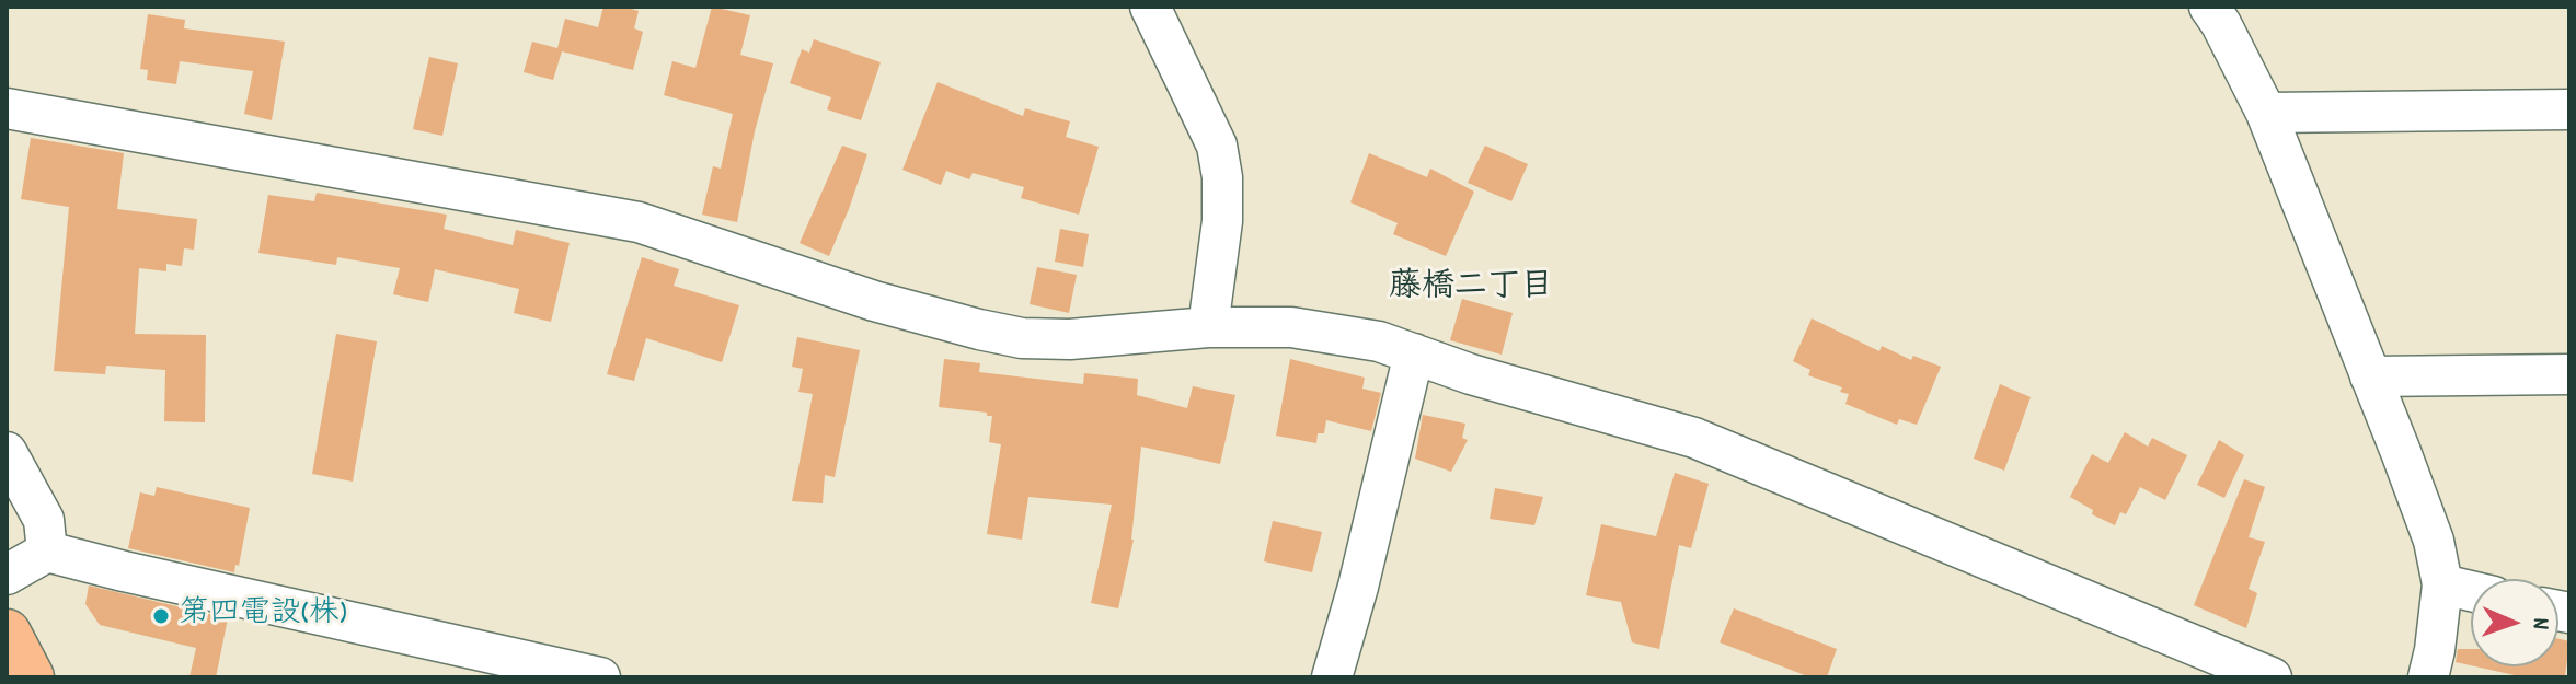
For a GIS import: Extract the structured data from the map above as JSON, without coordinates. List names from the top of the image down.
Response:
{
  "districts": ["藤橋二丁目"],
  "places": ["第四電設(株)"],
  "north": "right"
}
